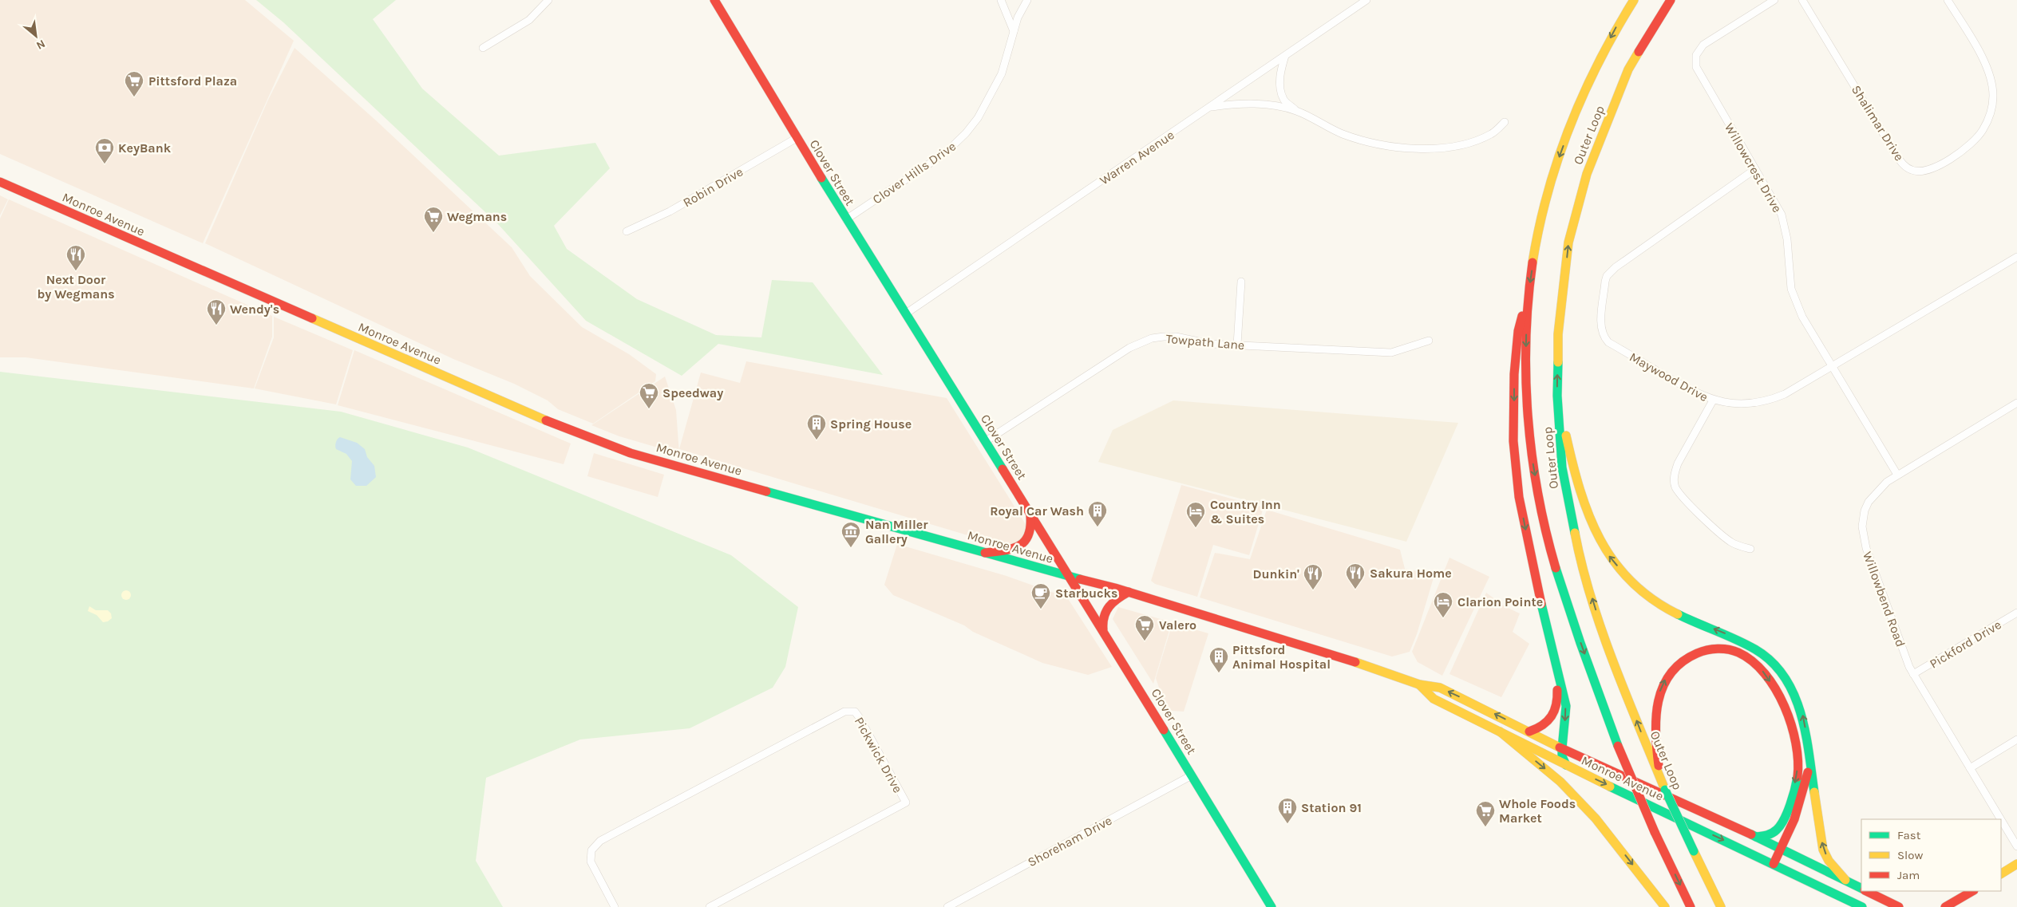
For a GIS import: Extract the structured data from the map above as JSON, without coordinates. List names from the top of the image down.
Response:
{
  "streets": {
    "main road": ["Outer Loop", "Clover Street", "Monroe Avenue"],
    "street": [
      "Shalimar Drive",
      "Warren Avenue",
      "Willowcrest Drive",
      "Clover Hills Drive",
      "Robin Drive",
      "Towpath Lane",
      "Maywood Drive",
      "Willowbend Road",
      "Pickford Drive",
      "Pickwick Drive",
      "Shoreham Drive"
    ]
  },
  "crossings": [
    ["Warren Avenue", "Clover Street"],
    ["Willowcrest Drive", "Maywood Drive"],
    ["Willowcrest Drive", "Willowbend Road"],
    ["Clover Street", "Clover Hills Drive"],
    ["Clover Street", "Robin Drive"],
    ["Clover Street", "Monroe Avenue"],
    ["Clover Street", "Towpath Lane"],
    ["Clover Street", "Shoreham Drive"],
    ["Willowbend Road", "Pickford Drive"]
  ],
  "places": {
    "supermarket": [
      "Pittsford Plaza",
      "Wegmans",
      "Speedway",
      "Valero",
      "Whole Foods Market"
    ],
    "bank": ["KeyBank"],
    "restaurant": [
      "Next Door by Wegmans",
      "Wendy's",
      "Sakura Home",
      "Dunkin'"
    ],
    "building": [
      "Spring House",
      "Royal Car Wash",
      "Pittsford Animal Hospital",
      "Station 91"
    ],
    "hotel": ["Country Inn & Suites", "Clarion Pointe"],
    "museum": ["Nan Miller Gallery"],
    "cafe": ["Starbucks"]
  },
  "legend": ["Fast", "Slow", "Jam"],
  "north": "bottom right"
}
